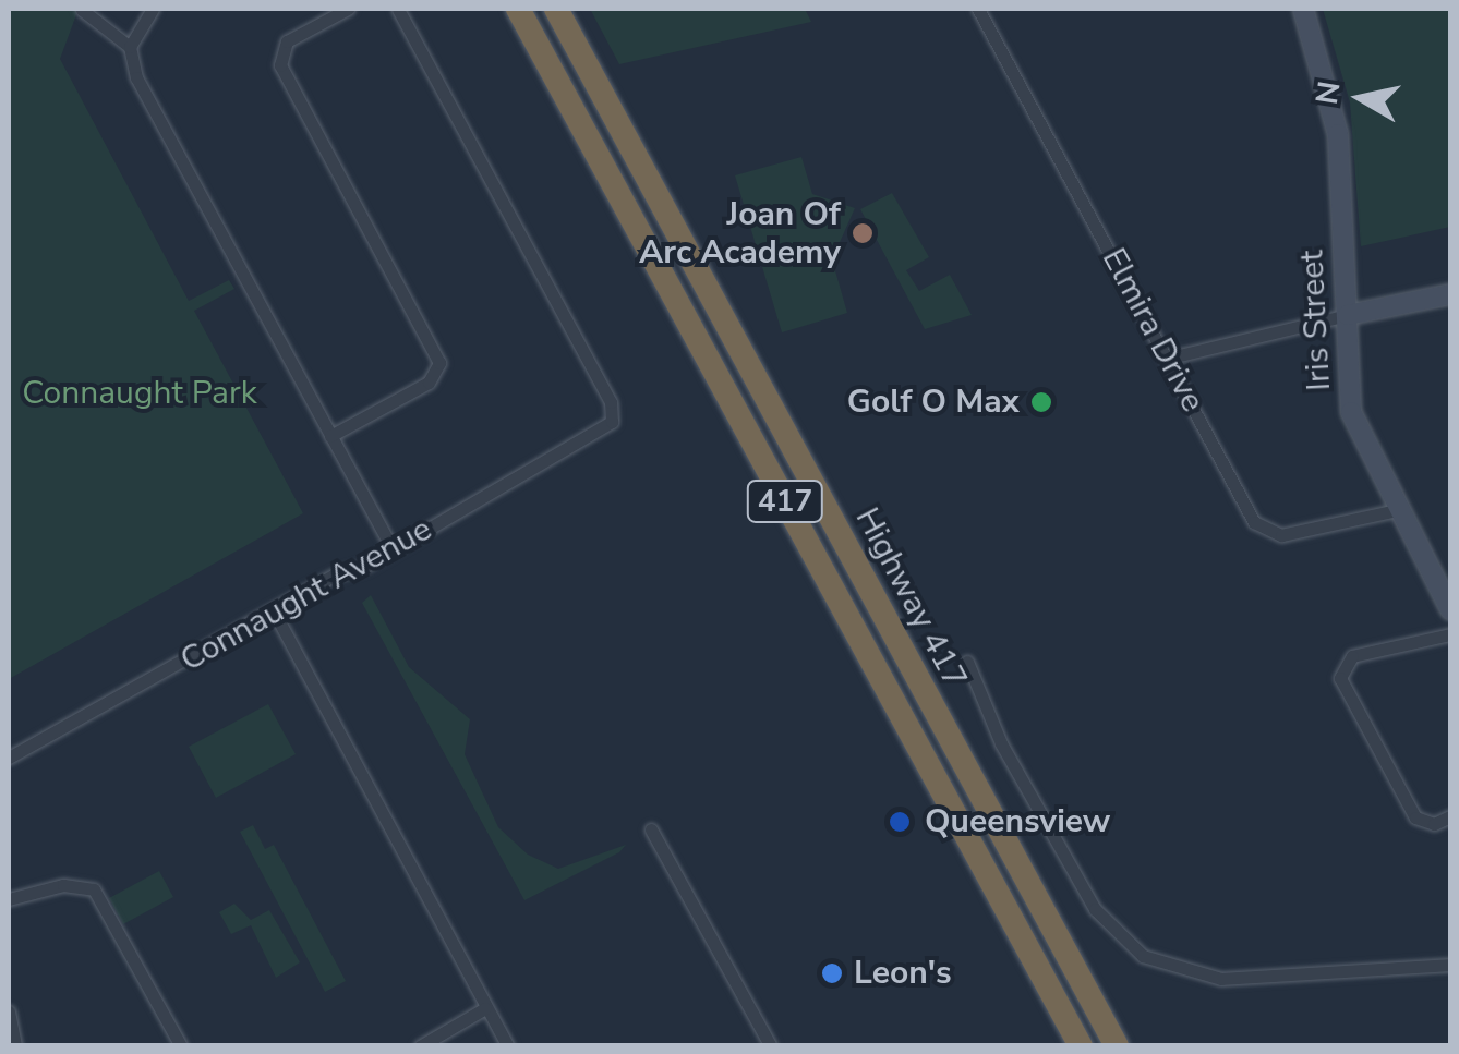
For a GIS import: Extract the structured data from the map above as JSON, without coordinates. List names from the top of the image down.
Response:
{
  "streets": {
    "highway": ["417", "Highway 417"],
    "street": ["Iris Street", "Elmira Drive", "Connaught Avenue"]
  },
  "crossings": [
    ["Iris Street", "Elmira Drive"]
  ],
  "parks": ["Connaught Park"],
  "places": [
    "Joan Of Arc Academy",
    "Golf O Max",
    "Queensview",
    "Leon's"
  ],
  "north": "left"
}
